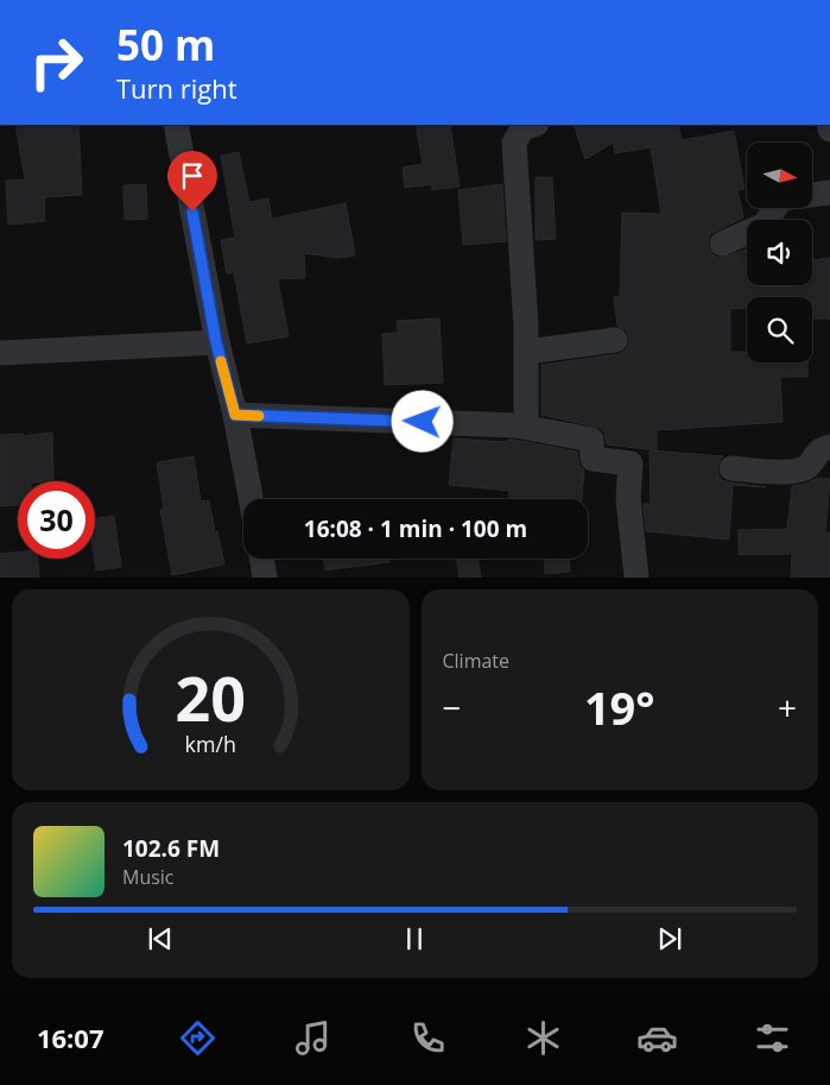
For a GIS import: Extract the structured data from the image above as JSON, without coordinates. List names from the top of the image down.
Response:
{
  "north": "right",
  "page": {
    "turn": ["50 m", "Turn right"],
    "limit": "30",
    "trip": "16:08 · 1 min · 100 m",
    "tile": "Climate",
    "heat": ["−", "19°", "+"],
    "song": ["102.6 FM", "Music"],
    "tabs": "16:07",
    "gauge": ["20", "km/h"]
  }
}
